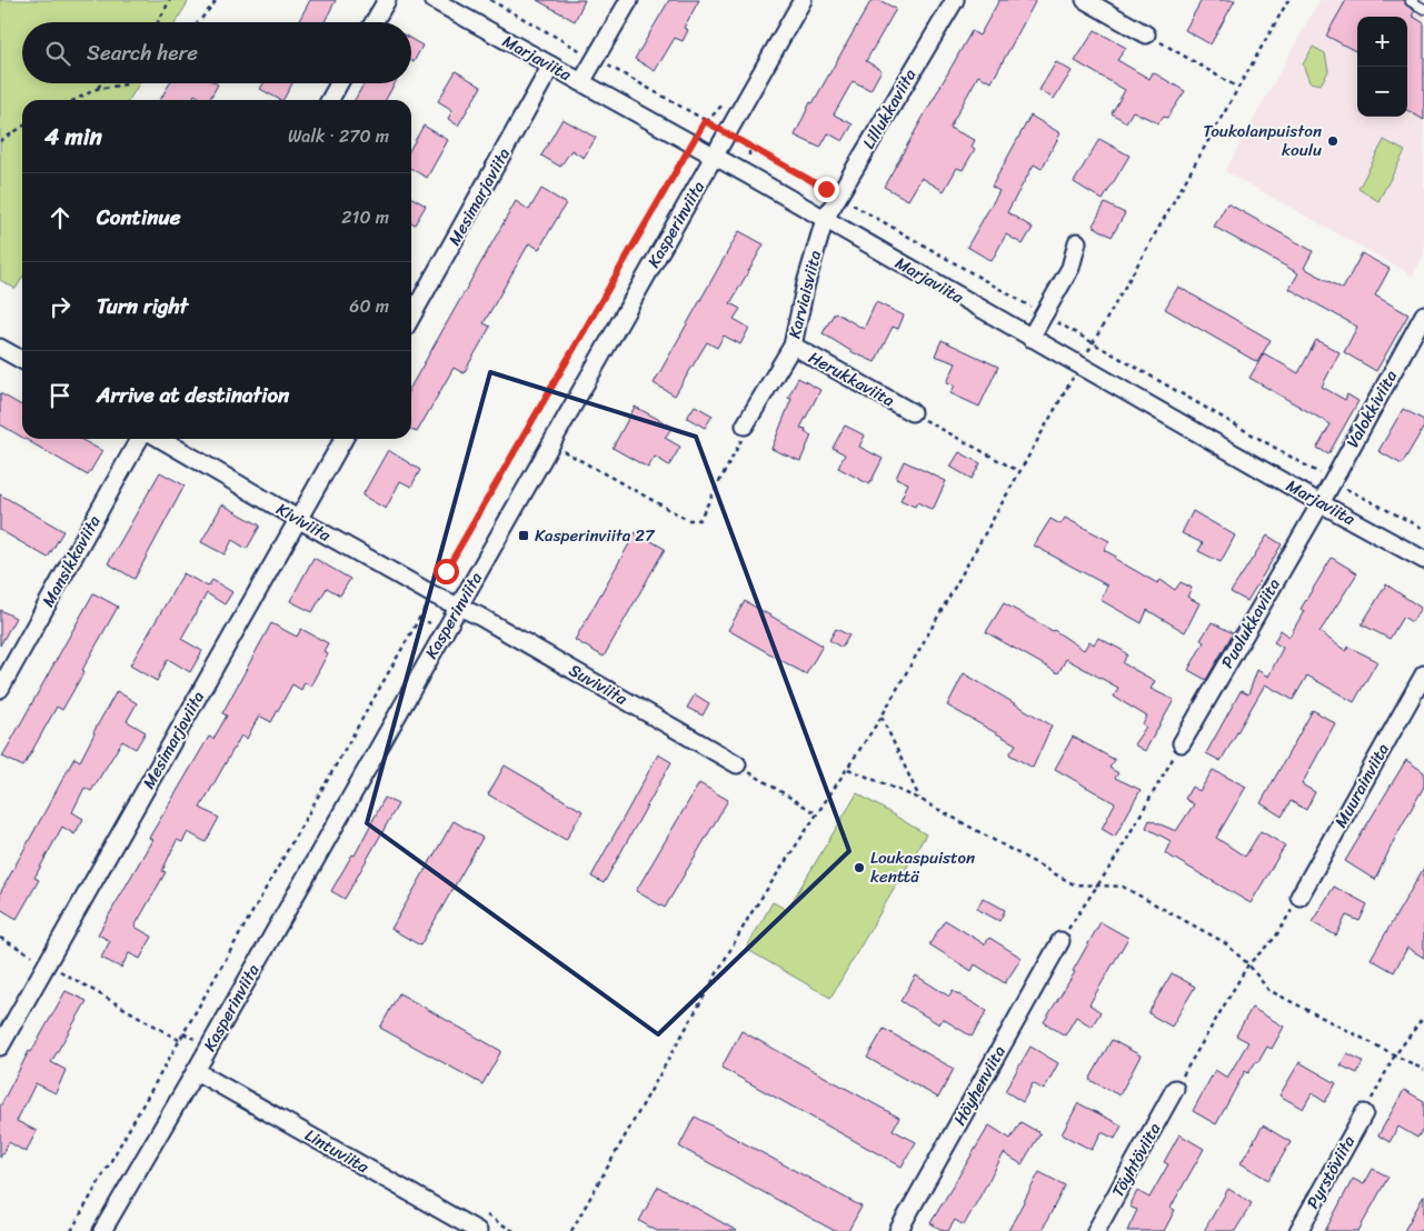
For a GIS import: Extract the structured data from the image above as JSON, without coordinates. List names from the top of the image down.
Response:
{
  "streets": {
    "street": [
      "Marjaviita",
      "Lillukkaviita",
      "Mesimarjaviita",
      "Kasperinviita",
      "Karviaisviita",
      "Herukkaviita",
      "Valokkiviita",
      "Kiviviita",
      "Mansikkaviita",
      "Puolukkaviita",
      "Suviviita",
      "Muurainviita",
      "Höyhenviita",
      "Lintuviita",
      "Töyhtöviita",
      "Pyrstöviita"
    ]
  },
  "crossings": [
    ["Marjaviita", "Lillukkaviita"],
    ["Marjaviita", "Mesimarjaviita"],
    ["Marjaviita", "Kasperinviita"],
    ["Marjaviita", "Karviaisviita"],
    ["Marjaviita", "Valokkiviita"],
    ["Marjaviita", "Puolukkaviita"],
    ["Lillukkaviita", "Karviaisviita"],
    ["Mesimarjaviita", "Kiviviita"],
    ["Kasperinviita", "Kiviviita"],
    ["Kasperinviita", "Suviviita"],
    ["Kasperinviita", "Lintuviita"],
    ["Karviaisviita", "Herukkaviita"],
    ["Valokkiviita", "Puolukkaviita"],
    ["Kiviviita", "Suviviita"]
  ],
  "places": {
    "other": ["Toukolanpuiston koulu", "Loukaspuiston kenttä"],
    "transit": ["Kasperinviita 27"]
  },
  "page": {
    "map_buttons": ["+", "−"],
    "search": "Search here",
    "heading": ["4 min", "Walk · 270 m"],
    "list": [
      ["Continue", "210 m"],
      ["Turn right", "60 m"],
      "Arrive at destination"
    ]
  }
}
